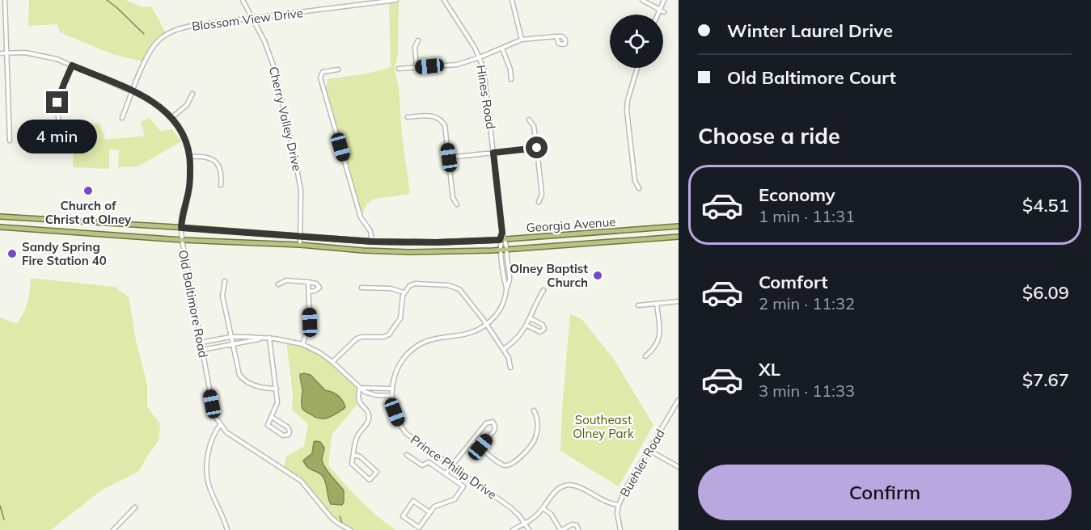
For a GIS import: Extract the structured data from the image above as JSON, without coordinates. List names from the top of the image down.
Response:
{
  "streets": {
    "main road": ["Georgia Avenue"],
    "street": [
      "Blossom View Drive",
      "Hines Road",
      "Cherry Valley Drive",
      "Old Baltimore Road",
      "Buehler Road",
      "Prince Philip Drive"
    ]
  },
  "crossings": [
    ["Blossom View Drive", "Cherry Valley Drive"],
    ["Blossom View Drive", "Old Baltimore Road"],
    ["Hines Road", "Georgia Avenue"],
    ["Hines Road", "Prince Philip Drive"],
    ["Cherry Valley Drive", "Georgia Avenue"],
    ["Georgia Avenue", "Old Baltimore Road"],
    ["Georgia Avenue", "Prince Philip Drive"]
  ],
  "parks": ["Southeast Olney Park"],
  "places": ["Church of Christ at Olney", "Sandy Spring Fire Station 40", "Olney Baptist Church"],
  "page": {
    "banner": ["Winter Laurel Drive", "Old Baltimore Court"],
    "heading": "Choose a ride",
    "bubble": "4 min",
    "list": [
      {
        "name": "Economy",
        "note": "1 min · 11:31",
        "value": "$4.51"
      },
      {
        "name": "Comfort",
        "note": "2 min · 11:32",
        "value": "$6.09"
      },
      {
        "name": "XL",
        "note": "3 min · 11:33",
        "value": "$7.67"
      }
    ],
    "buttons": "Confirm"
  }
}
